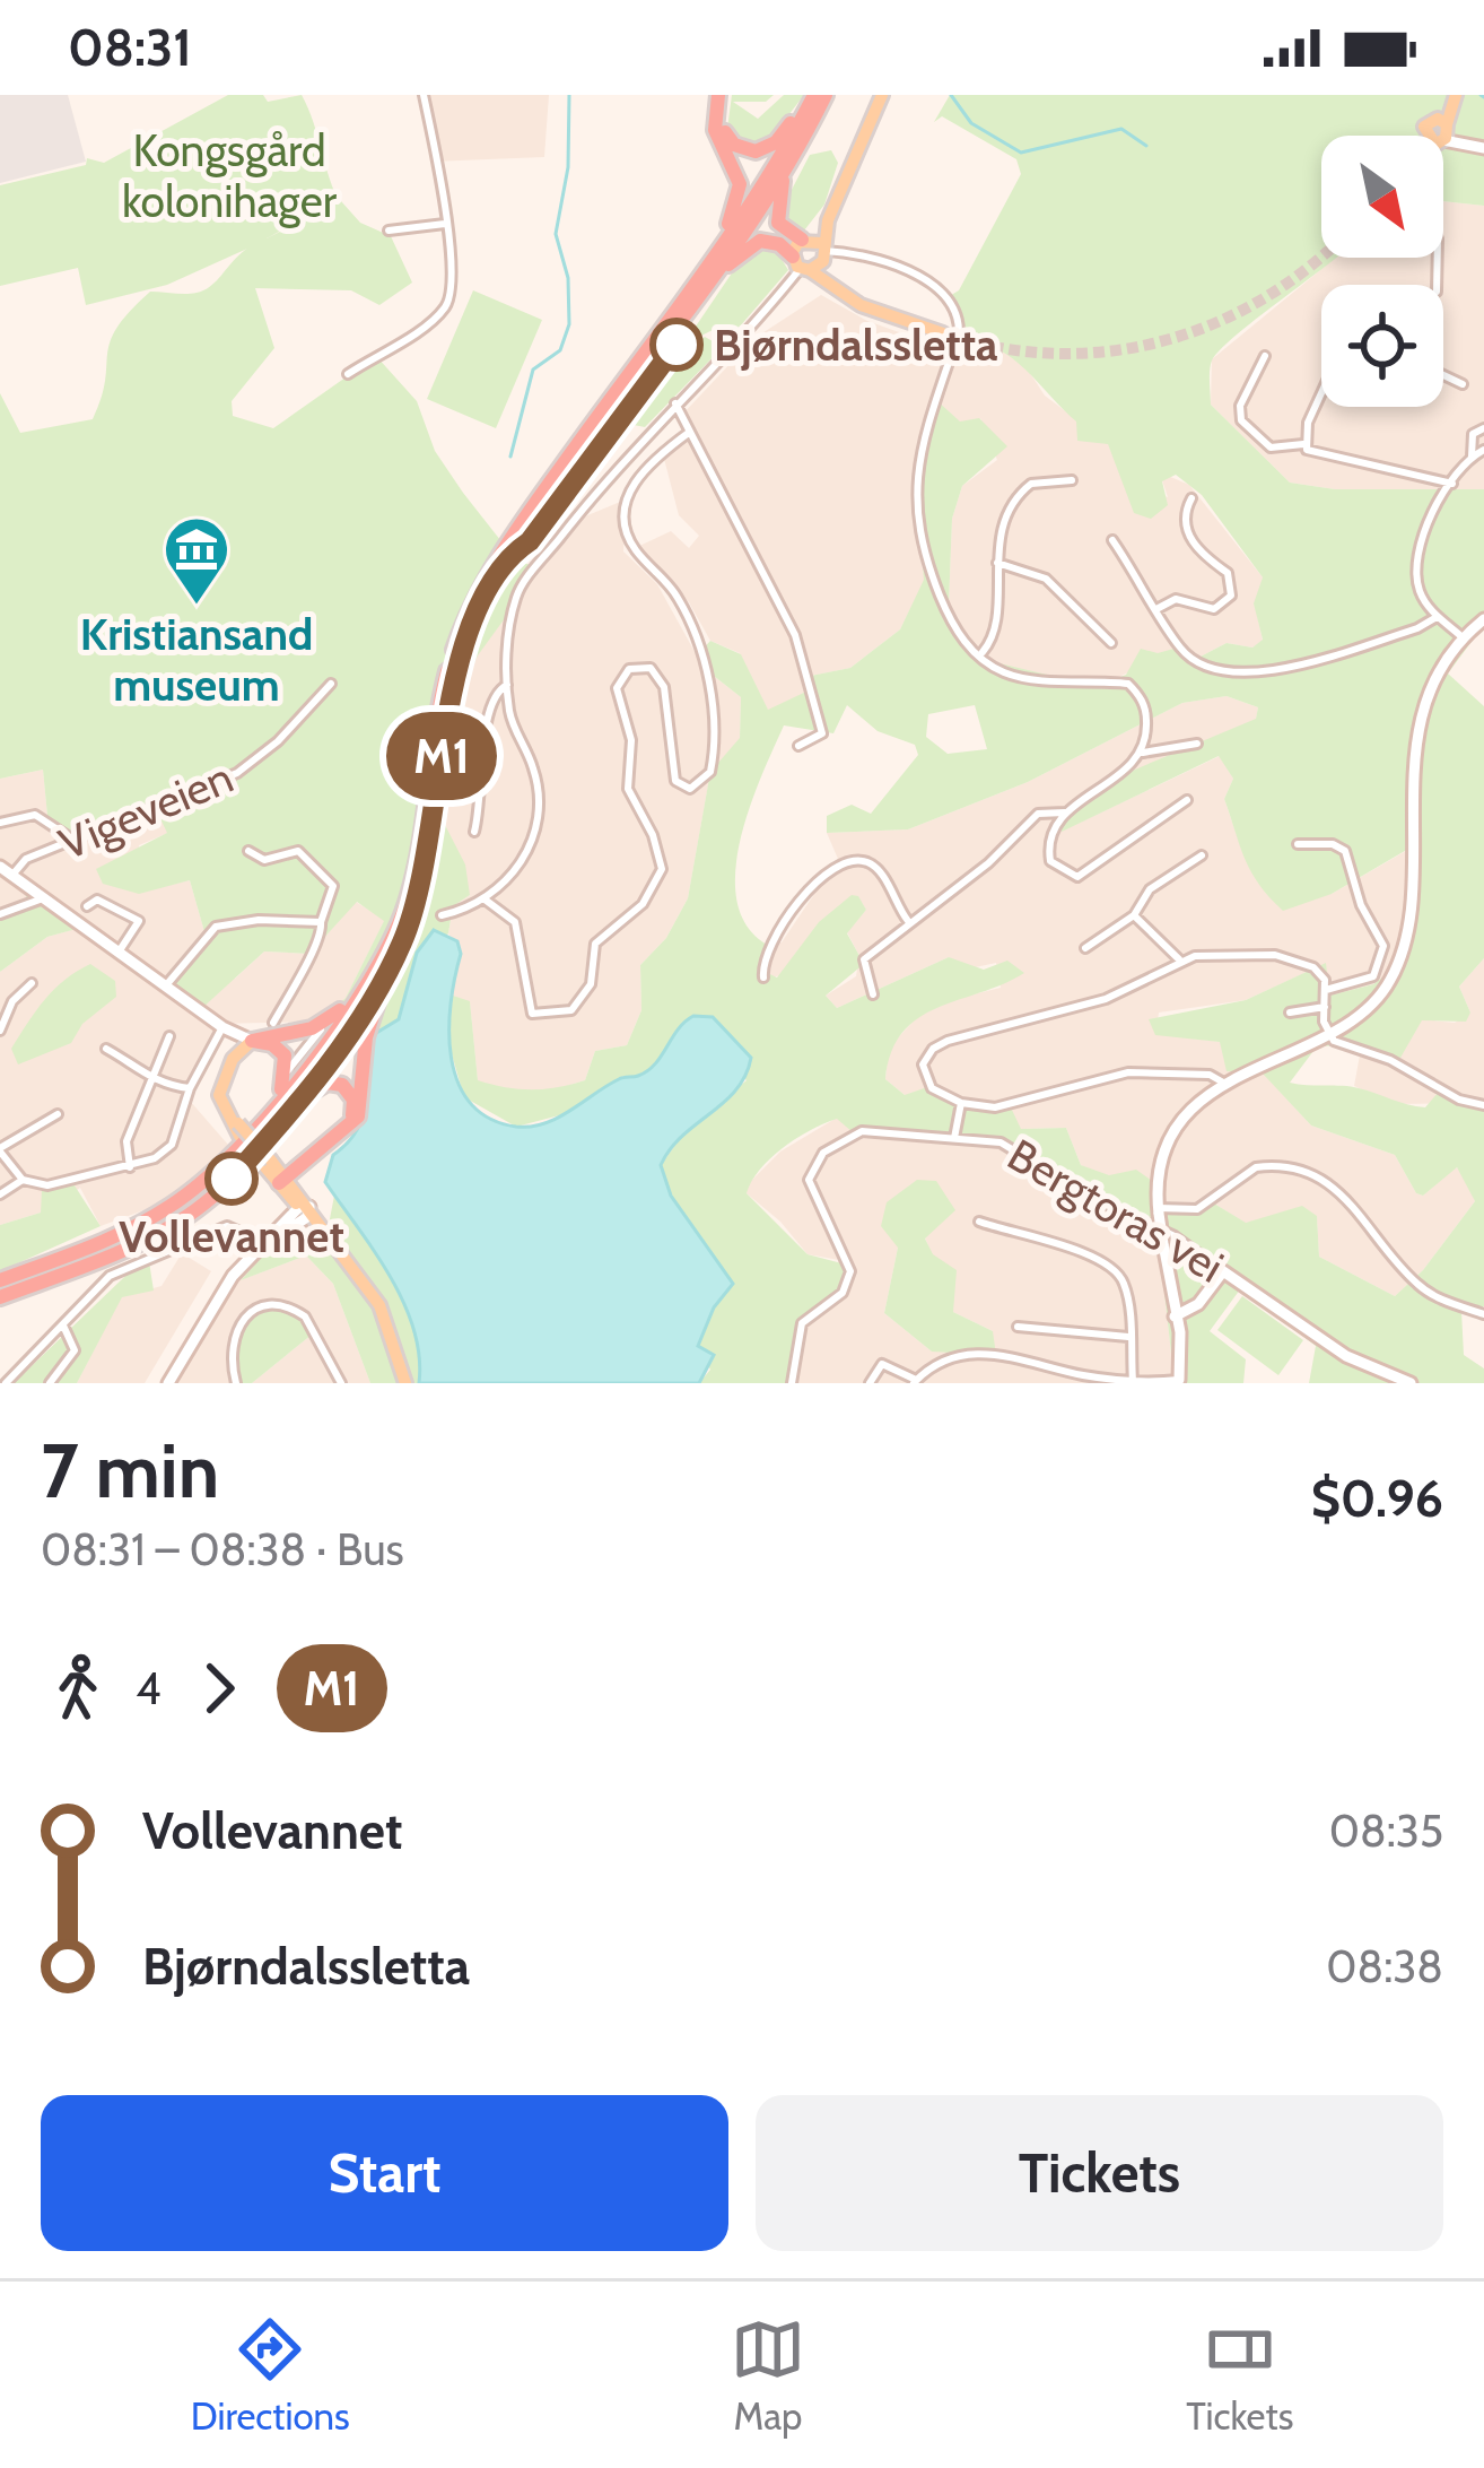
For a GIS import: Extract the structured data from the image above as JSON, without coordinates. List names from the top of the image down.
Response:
{
  "streets": {
    "street": ["Vigeveien", "Bergtoras vei"]
  },
  "parks": ["Kongsgård kolonihager"],
  "places": {
    "other": ["Bjørndalssletta", "Vollevannet"],
    "museum": ["Kristiansand museum"]
  },
  "lines": ["bus line M1"],
  "north": "bottom right",
  "page": {
    "status": "08:31",
    "on_map": "M1",
    "heading": ["7 min", "08:31 – 08:38 · Bus", "$0.96"],
    "legs": ["4", "M1"],
    "list": [
      {
        "name": "Vollevannet",
        "value": "08:35"
      },
      {
        "name": "Bjørndalssletta",
        "value": "08:38"
      }
    ],
    "buttons": ["Start", "Tickets"],
    "tabs": ["Directions", "Map", "Tickets"]
  }
}
